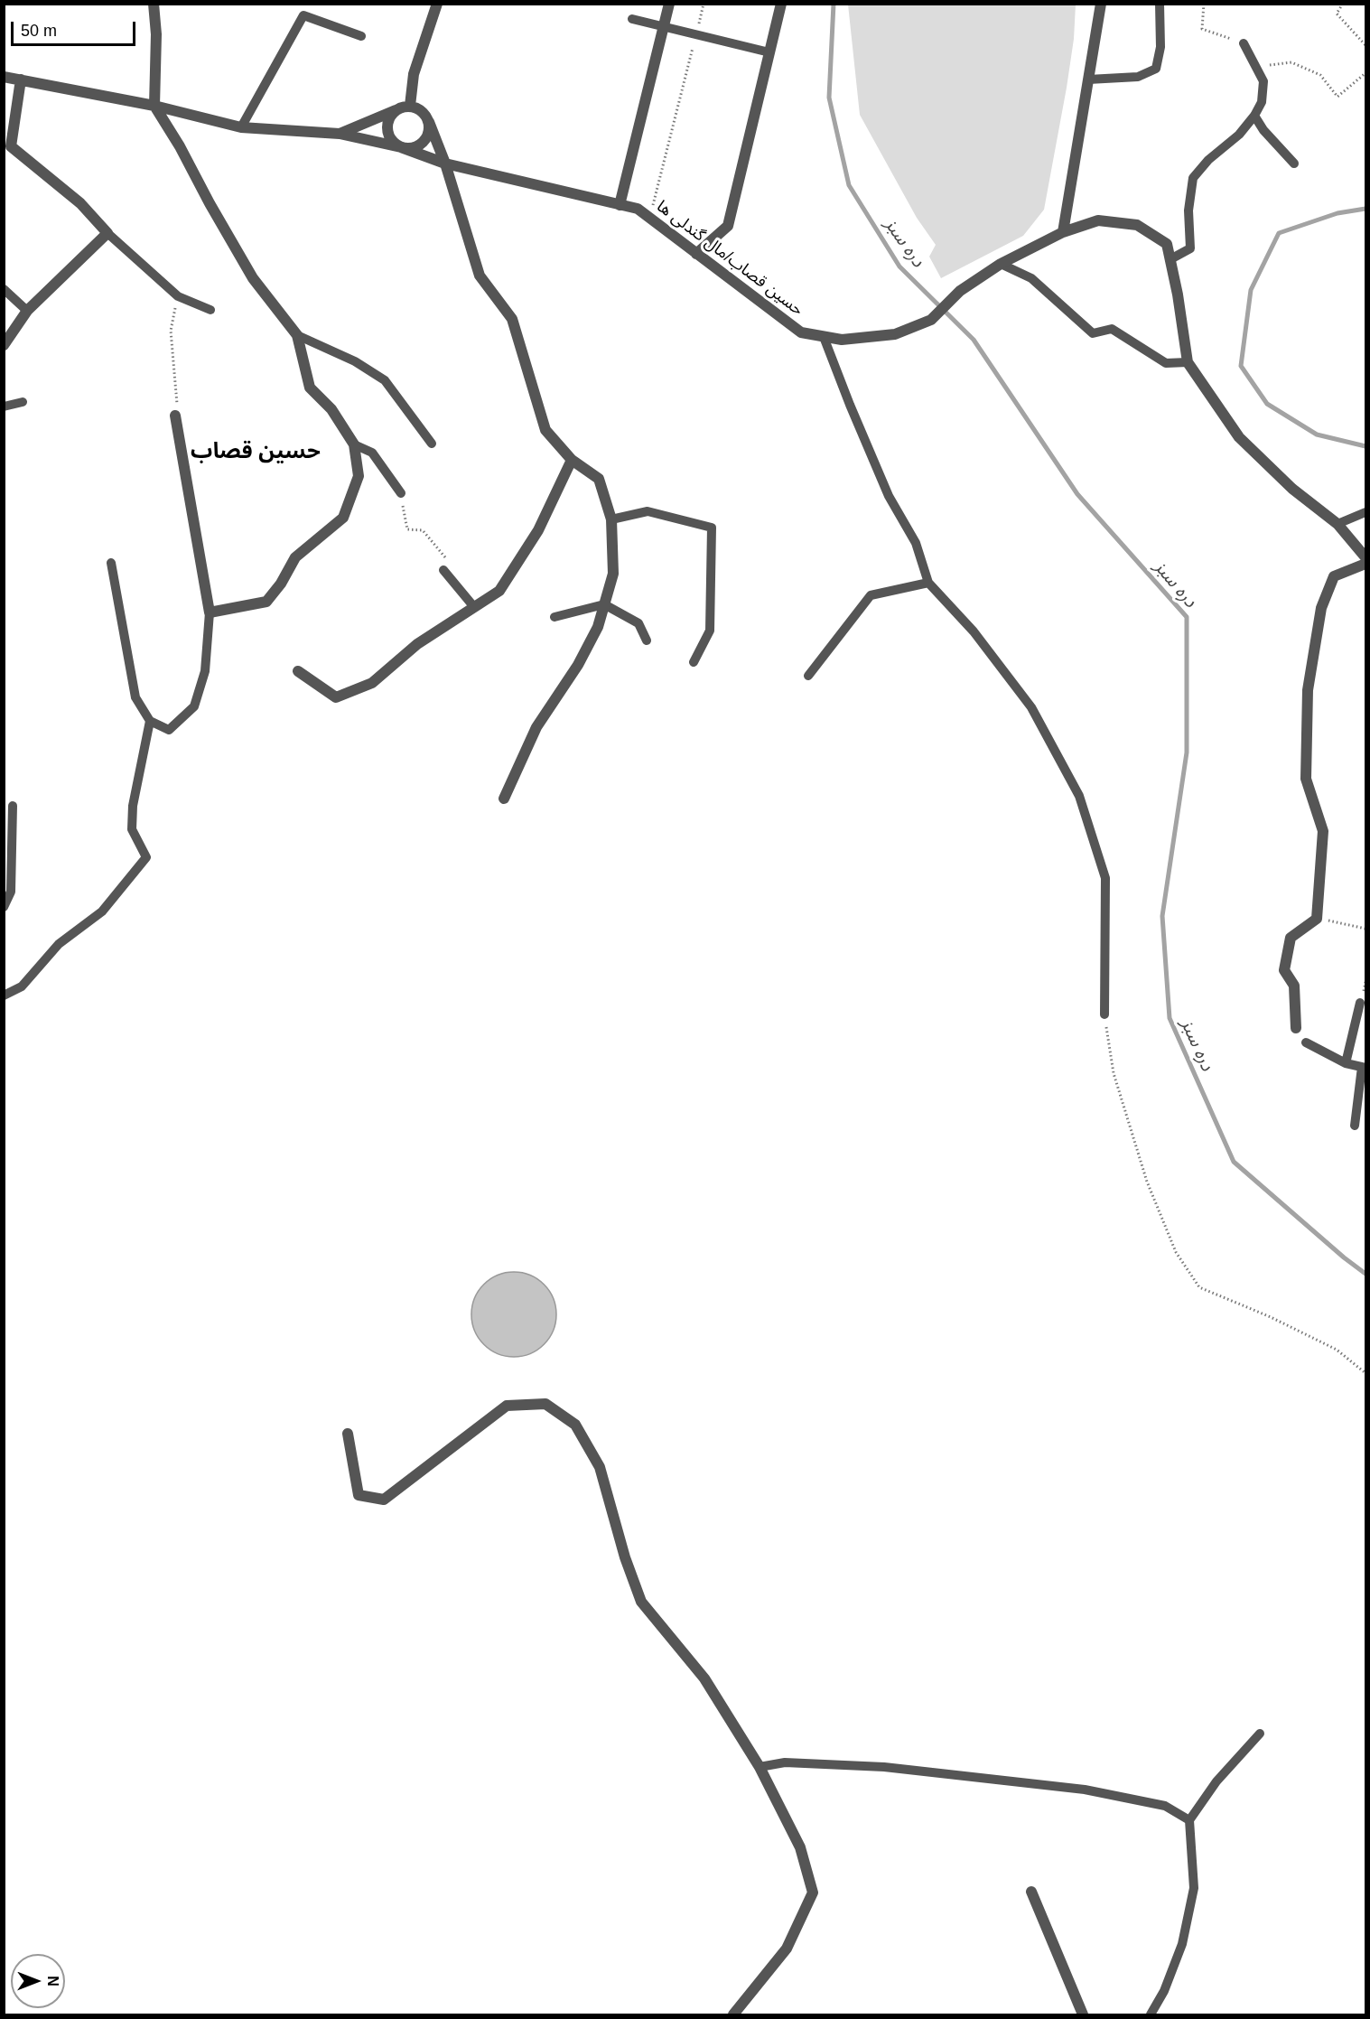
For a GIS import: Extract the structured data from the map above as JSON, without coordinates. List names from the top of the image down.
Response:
{
  "streets": {
    "street": ["حسین قصاب/مال گندلی ها"]
  },
  "districts": ["حسین قصاب"],
  "water": ["دره سبز"],
  "scale_bar": "50 m",
  "north": "right"
}
